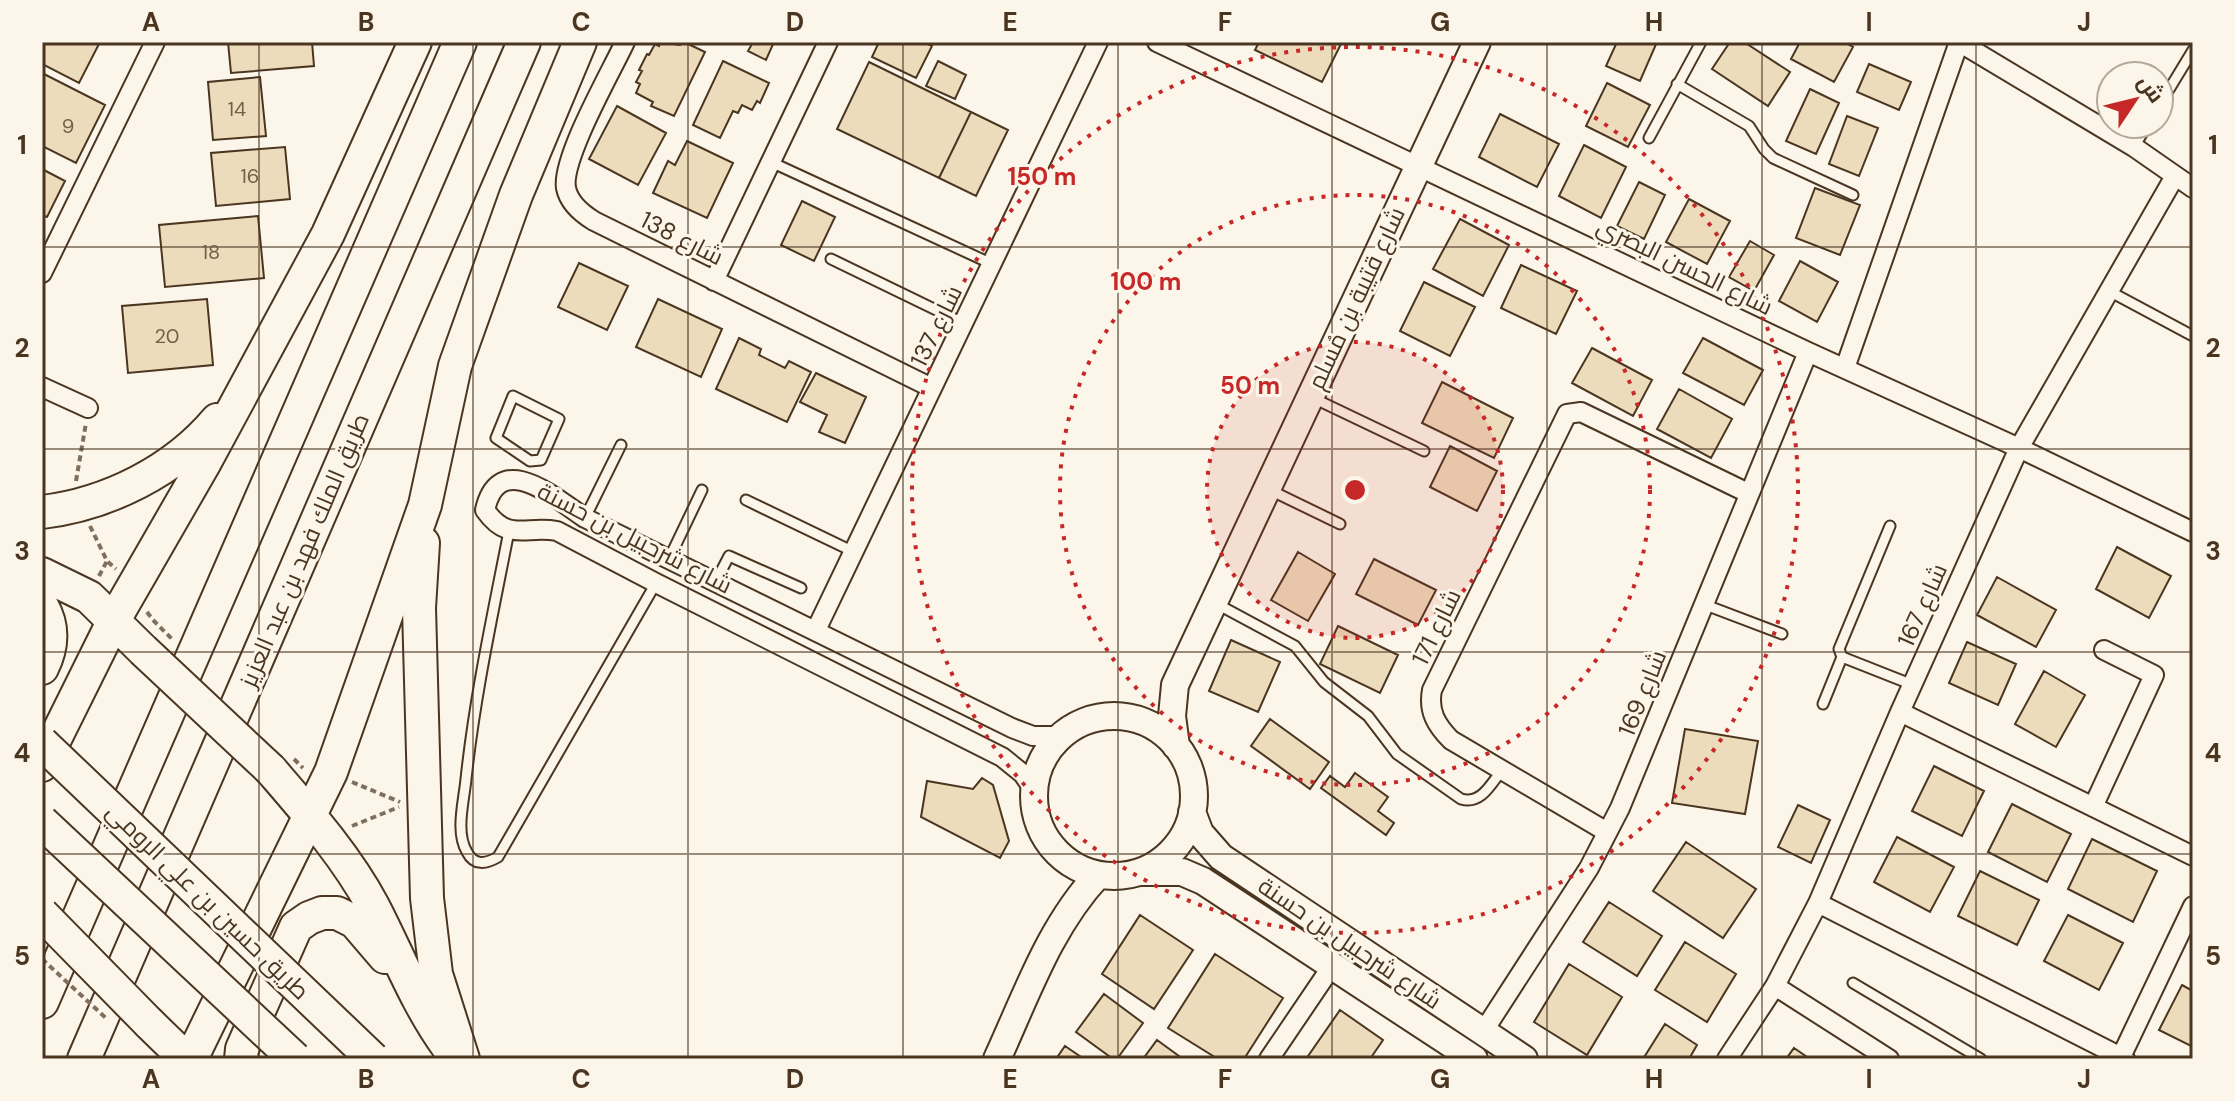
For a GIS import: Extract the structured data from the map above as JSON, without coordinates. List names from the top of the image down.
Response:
{
  "streets": {
    "highway": ["طريق الملك فهد بن عبد العزيز", "طريق حسين بن علي الرومي"],
    "street": [
      "شارع 138",
      "شارع الحسن البصري",
      "شارع قتيبة بن مُسلم",
      "شارع 137",
      "شارع شرحبيل بن حسنة",
      "شارع 167",
      "شارع 171",
      "شارع 169"
    ]
  },
  "crossings": [
    ["شارع 138", "شارع 137"],
    ["شارع الحسن البصري", "شارع قتيبة بن مُسلم"],
    ["شارع الحسن البصري", "شارع 167"],
    ["شارع الحسن البصري", "شارع 169"],
    ["شارع قتيبة بن مُسلم", "شارع شرحبيل بن حسنة"],
    ["شارع 137", "شارع شرحبيل بن حسنة"],
    ["شارع شرحبيل بن حسنة", "شارع 169"],
    ["شارع 171", "شارع 169"]
  ],
  "house_numbers": [
    "14",
    "9",
    "16",
    "18",
    "20"
  ],
  "north": "top right",
  "grid": {
    "columns": [
      "A",
      "B",
      "C",
      "D",
      "E",
      "F",
      "G",
      "H",
      "I",
      "J"
    ],
    "rows": [
      "1",
      "2",
      "3",
      "4",
      "5"
    ]
  },
  "rings": ["150 m", "100 m", "50 m"]
}
